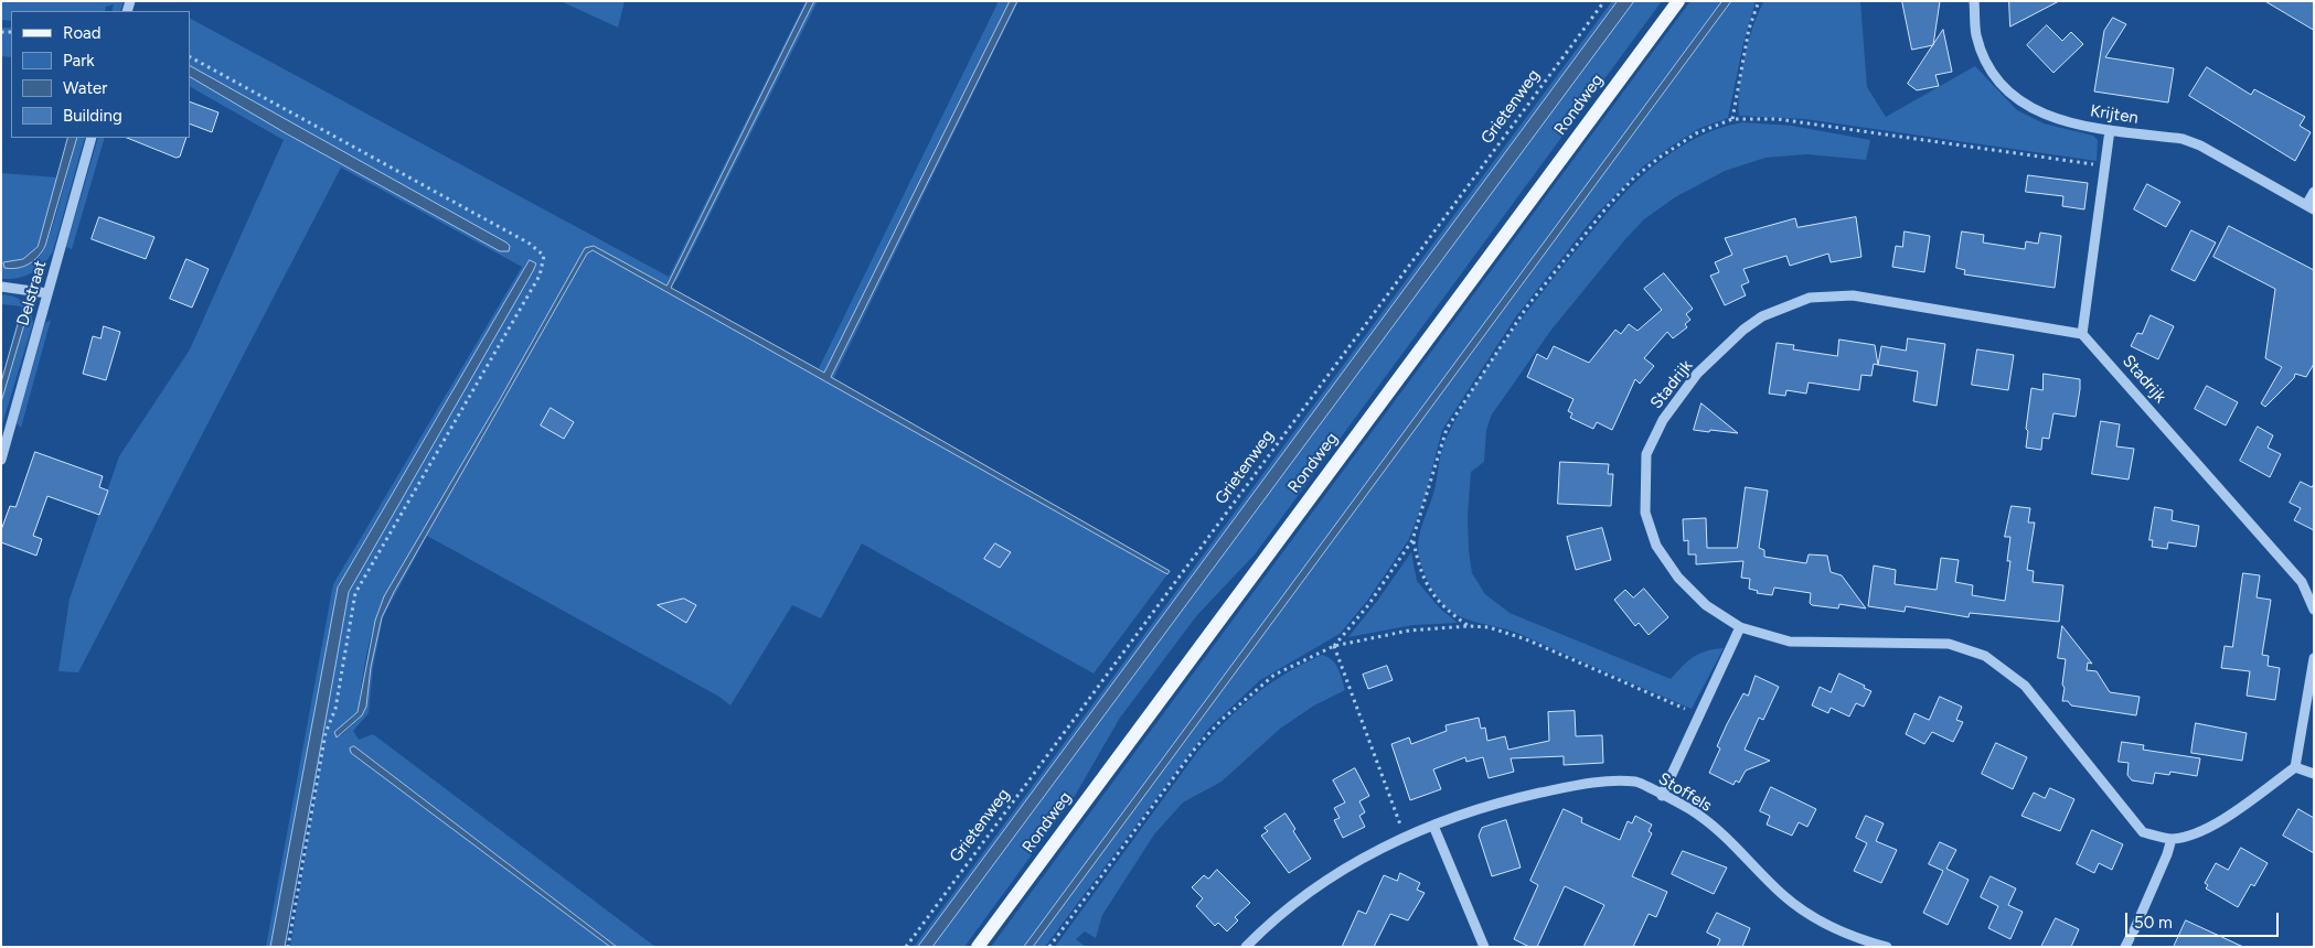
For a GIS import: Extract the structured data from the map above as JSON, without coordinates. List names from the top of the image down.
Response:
{
  "streets": {
    "main road": ["Rondweg"],
    "street": [
      "Krijten",
      "Delstraat",
      "Stadrijk",
      "Stoffels"
    ],
    "path": ["Grietenweg"]
  },
  "legend": [
    "Road",
    "Park",
    "Water",
    "Building"
  ],
  "scale_bar": "50 m"
}
